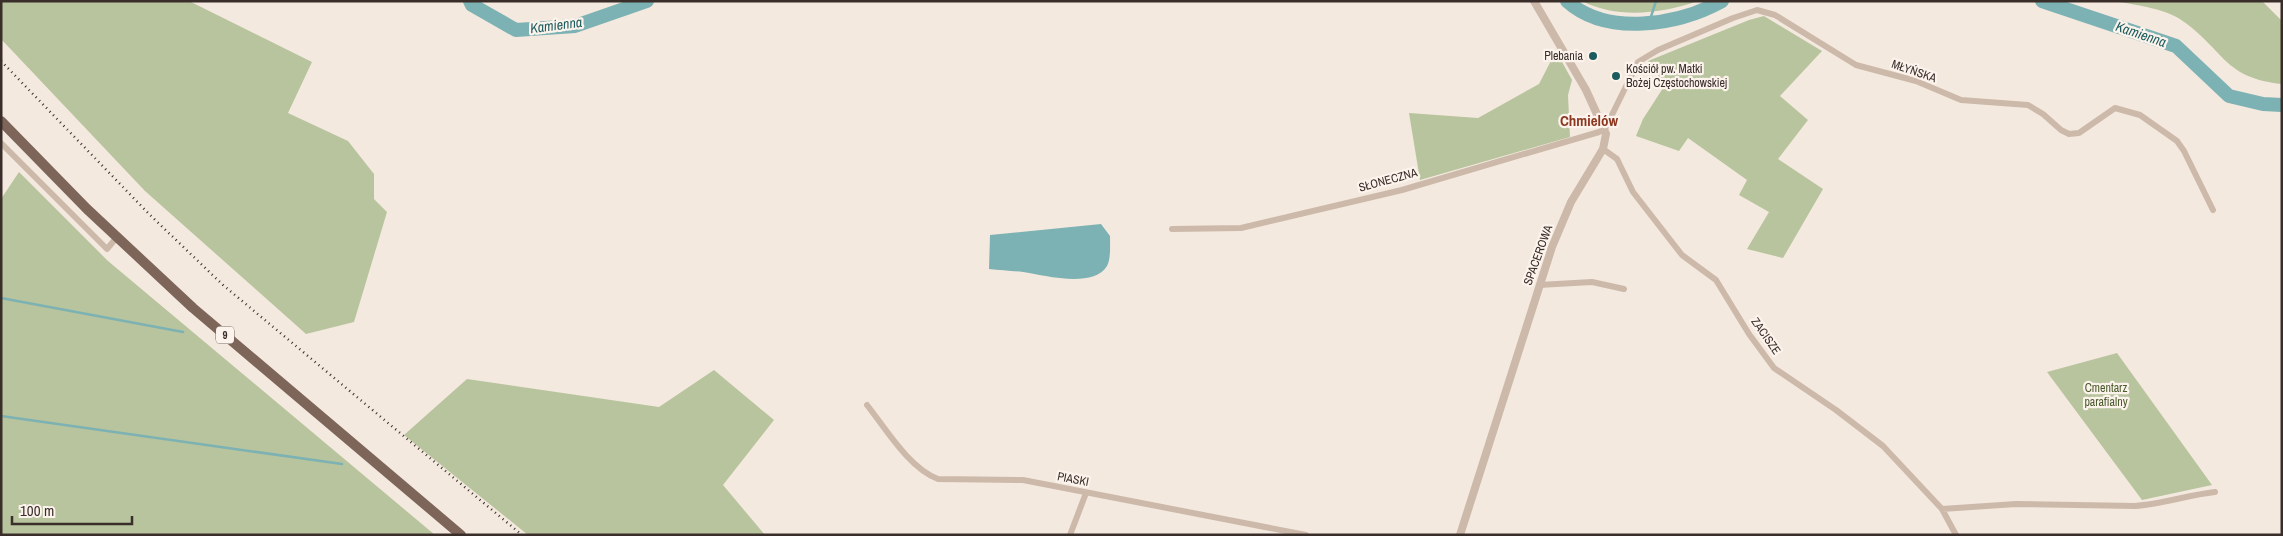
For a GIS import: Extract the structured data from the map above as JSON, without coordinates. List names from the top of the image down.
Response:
{
  "streets": {
    "main road": ["9"],
    "street": [
      "MŁYŃSKA",
      "SŁONECZNA",
      "SPACEROWA",
      "ZACISZE",
      "PIASKI"
    ]
  },
  "crossings": [
    ["MŁYŃSKA", "SŁONECZNA"],
    ["MŁYŃSKA", "SPACEROWA"],
    ["SŁONECZNA", "SPACEROWA"],
    ["SPACEROWA", "ZACISZE"]
  ],
  "districts": ["Chmielów"],
  "water": ["Kamienna"],
  "parks": ["Cmentarz parafialny"],
  "places": ["Plebania", "Kościół pw. Matki Bożej Częstochowskiej"],
  "scale_bar": "100 m"
}
